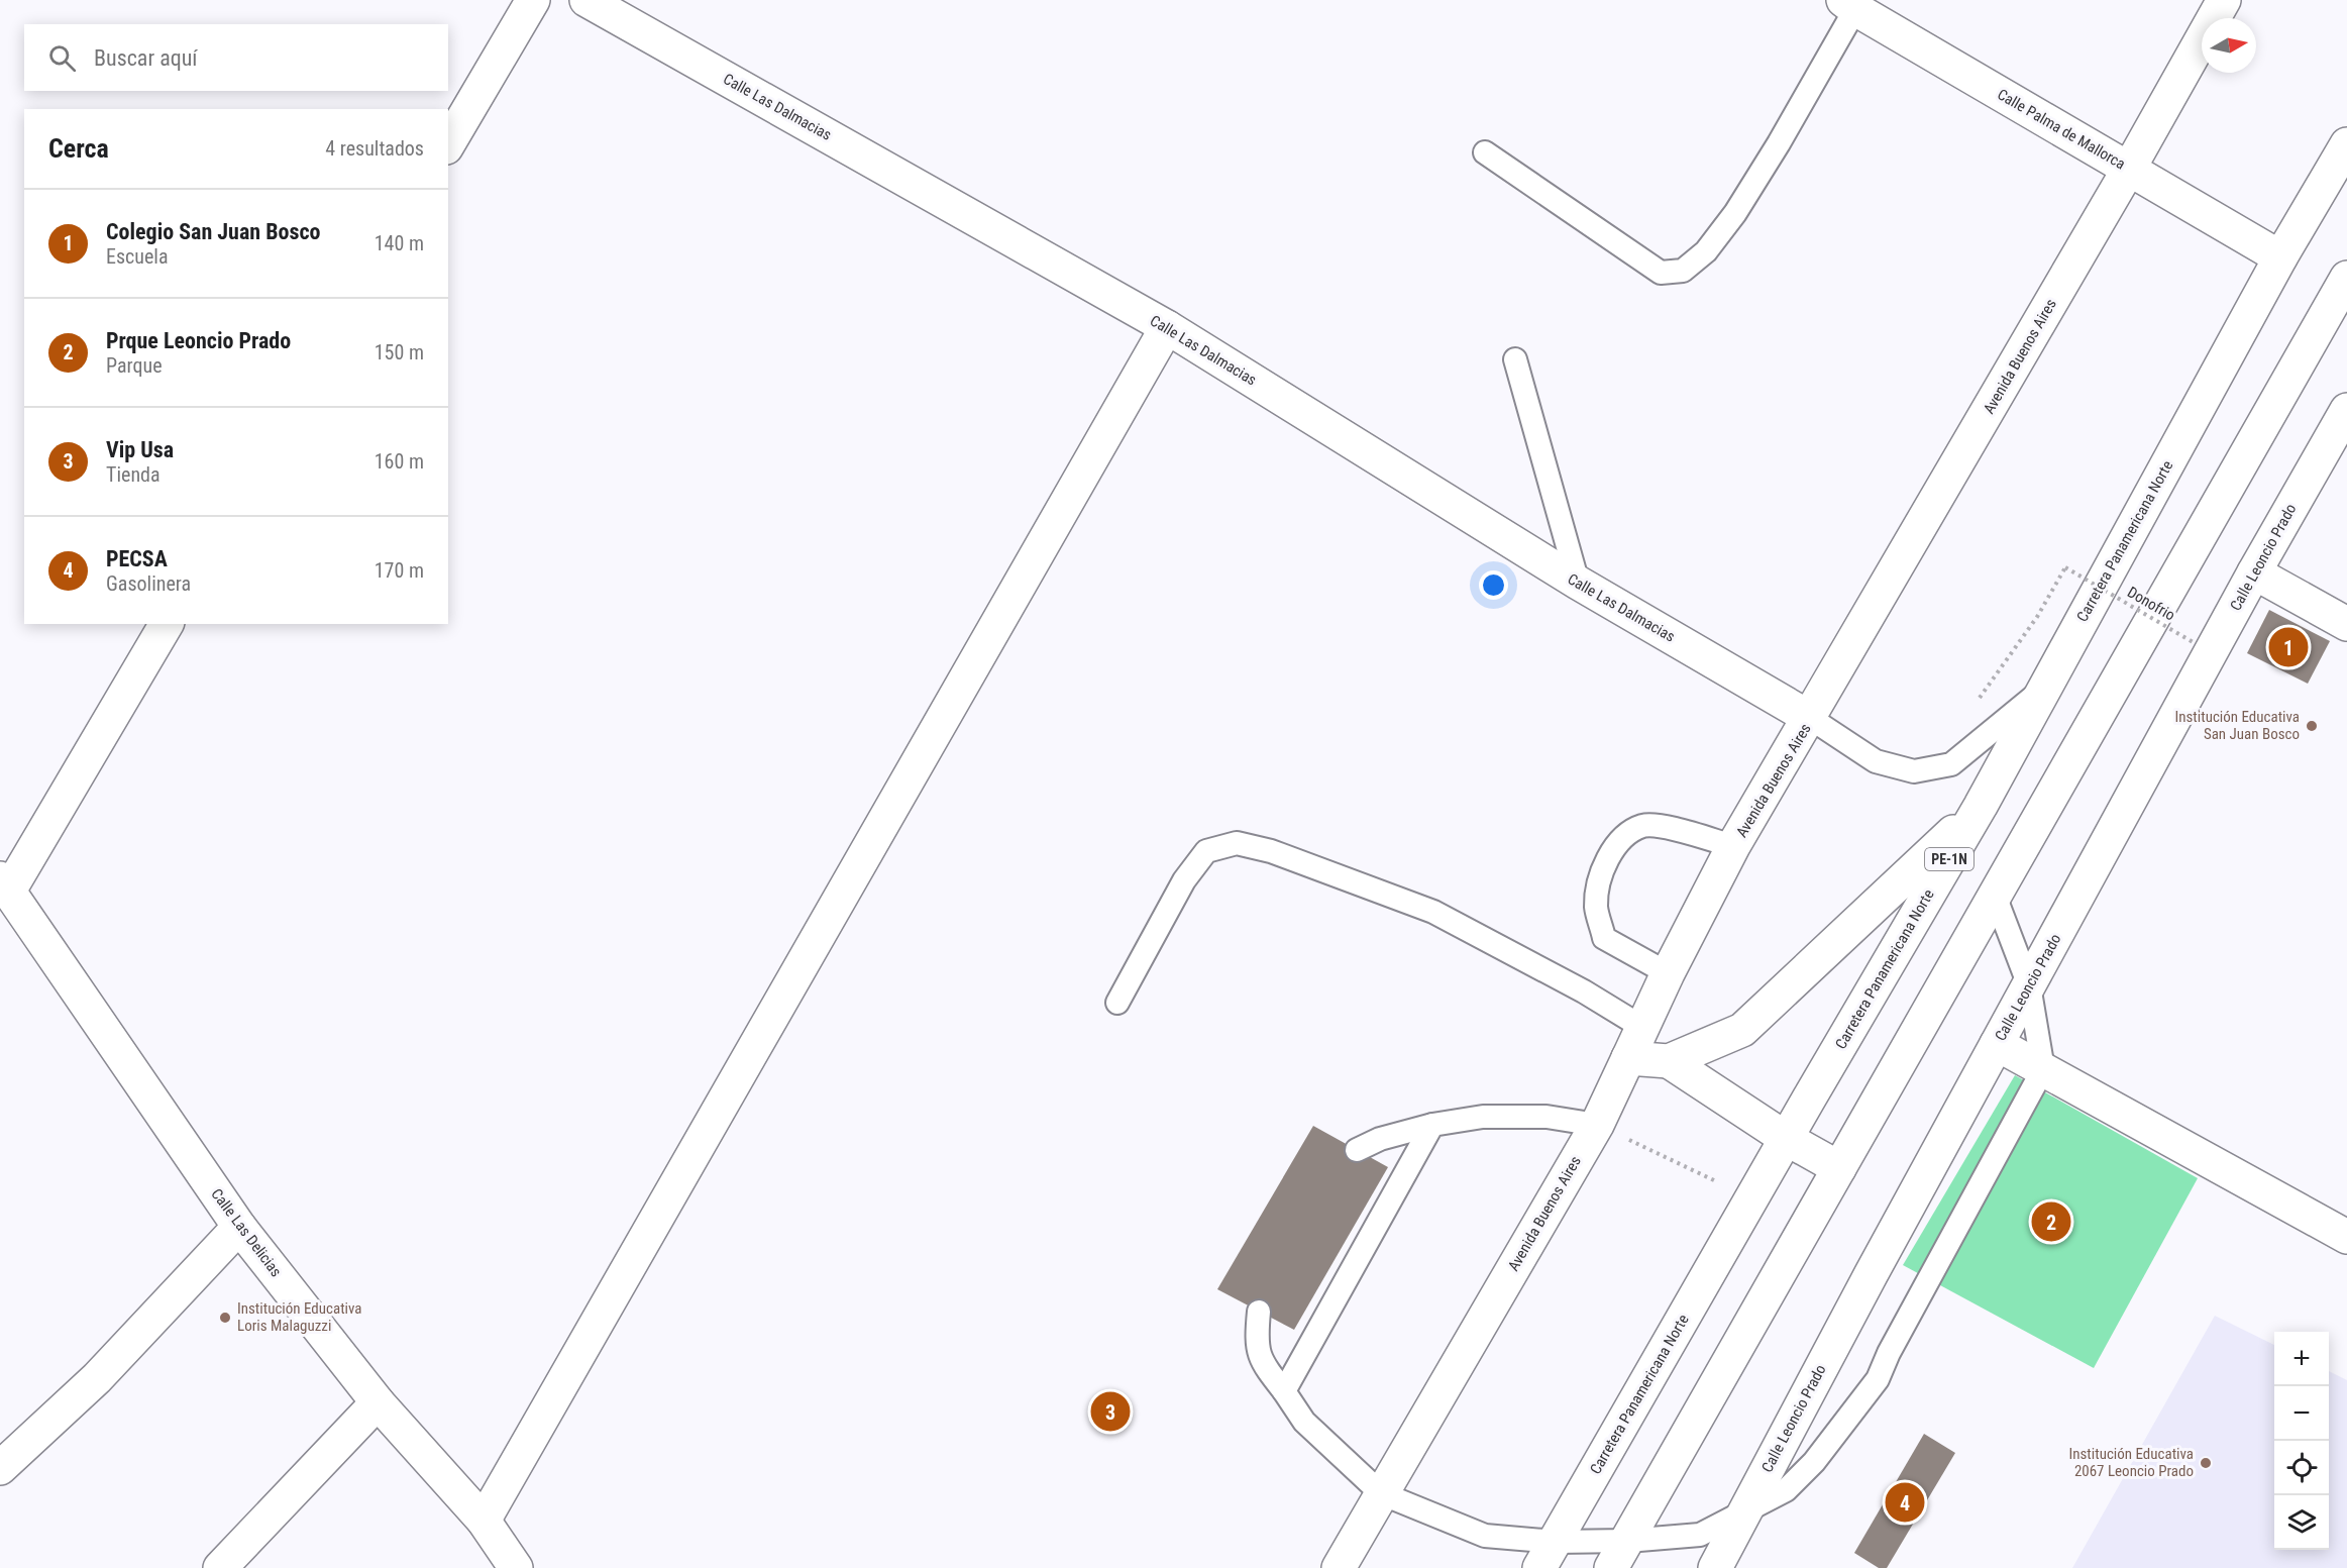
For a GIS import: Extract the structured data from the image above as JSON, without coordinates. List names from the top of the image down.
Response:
{
  "streets": {
    "main road": [
      "Calle Las Dalmacias",
      "Calle Palma de Mallorca",
      "Avenida Buenos Aires",
      "Carretera Panamericana Norte",
      "Calle Leoncio Prado",
      "PE-1N",
      "Calle Las Delicias"
    ],
    "path": ["Donofrio"]
  },
  "crossings": [
    ["Calle Las Dalmacias", "Avenida Buenos Aires"],
    ["Calle Palma de Mallorca", "Avenida Buenos Aires"],
    ["Calle Palma de Mallorca", "Carretera Panamericana Norte"]
  ],
  "places": ["Institución Educativa San Juan Bosco", "Institución Educativa Loris Malaguzzi", "Institución Educativa 2067 Leoncio Prado"],
  "north": "right",
  "page": {
    "search": "Buscar aquí",
    "heading": ["Cerca", "4 resultados"],
    "list": [
      {
        "mark": "1",
        "name": "Colegio San Juan Bosco",
        "note": "Escuela",
        "value": "140 m"
      },
      {
        "mark": "2",
        "name": "Prque Leoncio Prado",
        "note": "Parque",
        "value": "150 m"
      },
      {
        "mark": "3",
        "name": "Vip Usa",
        "note": "Tienda",
        "value": "160 m"
      },
      {
        "mark": "4",
        "name": "PECSA",
        "note": "Gasolinera",
        "value": "170 m"
      }
    ],
    "pins": [
      "1",
      "2",
      "3",
      "4"
    ],
    "map_buttons": ["+", "−"]
  }
}
